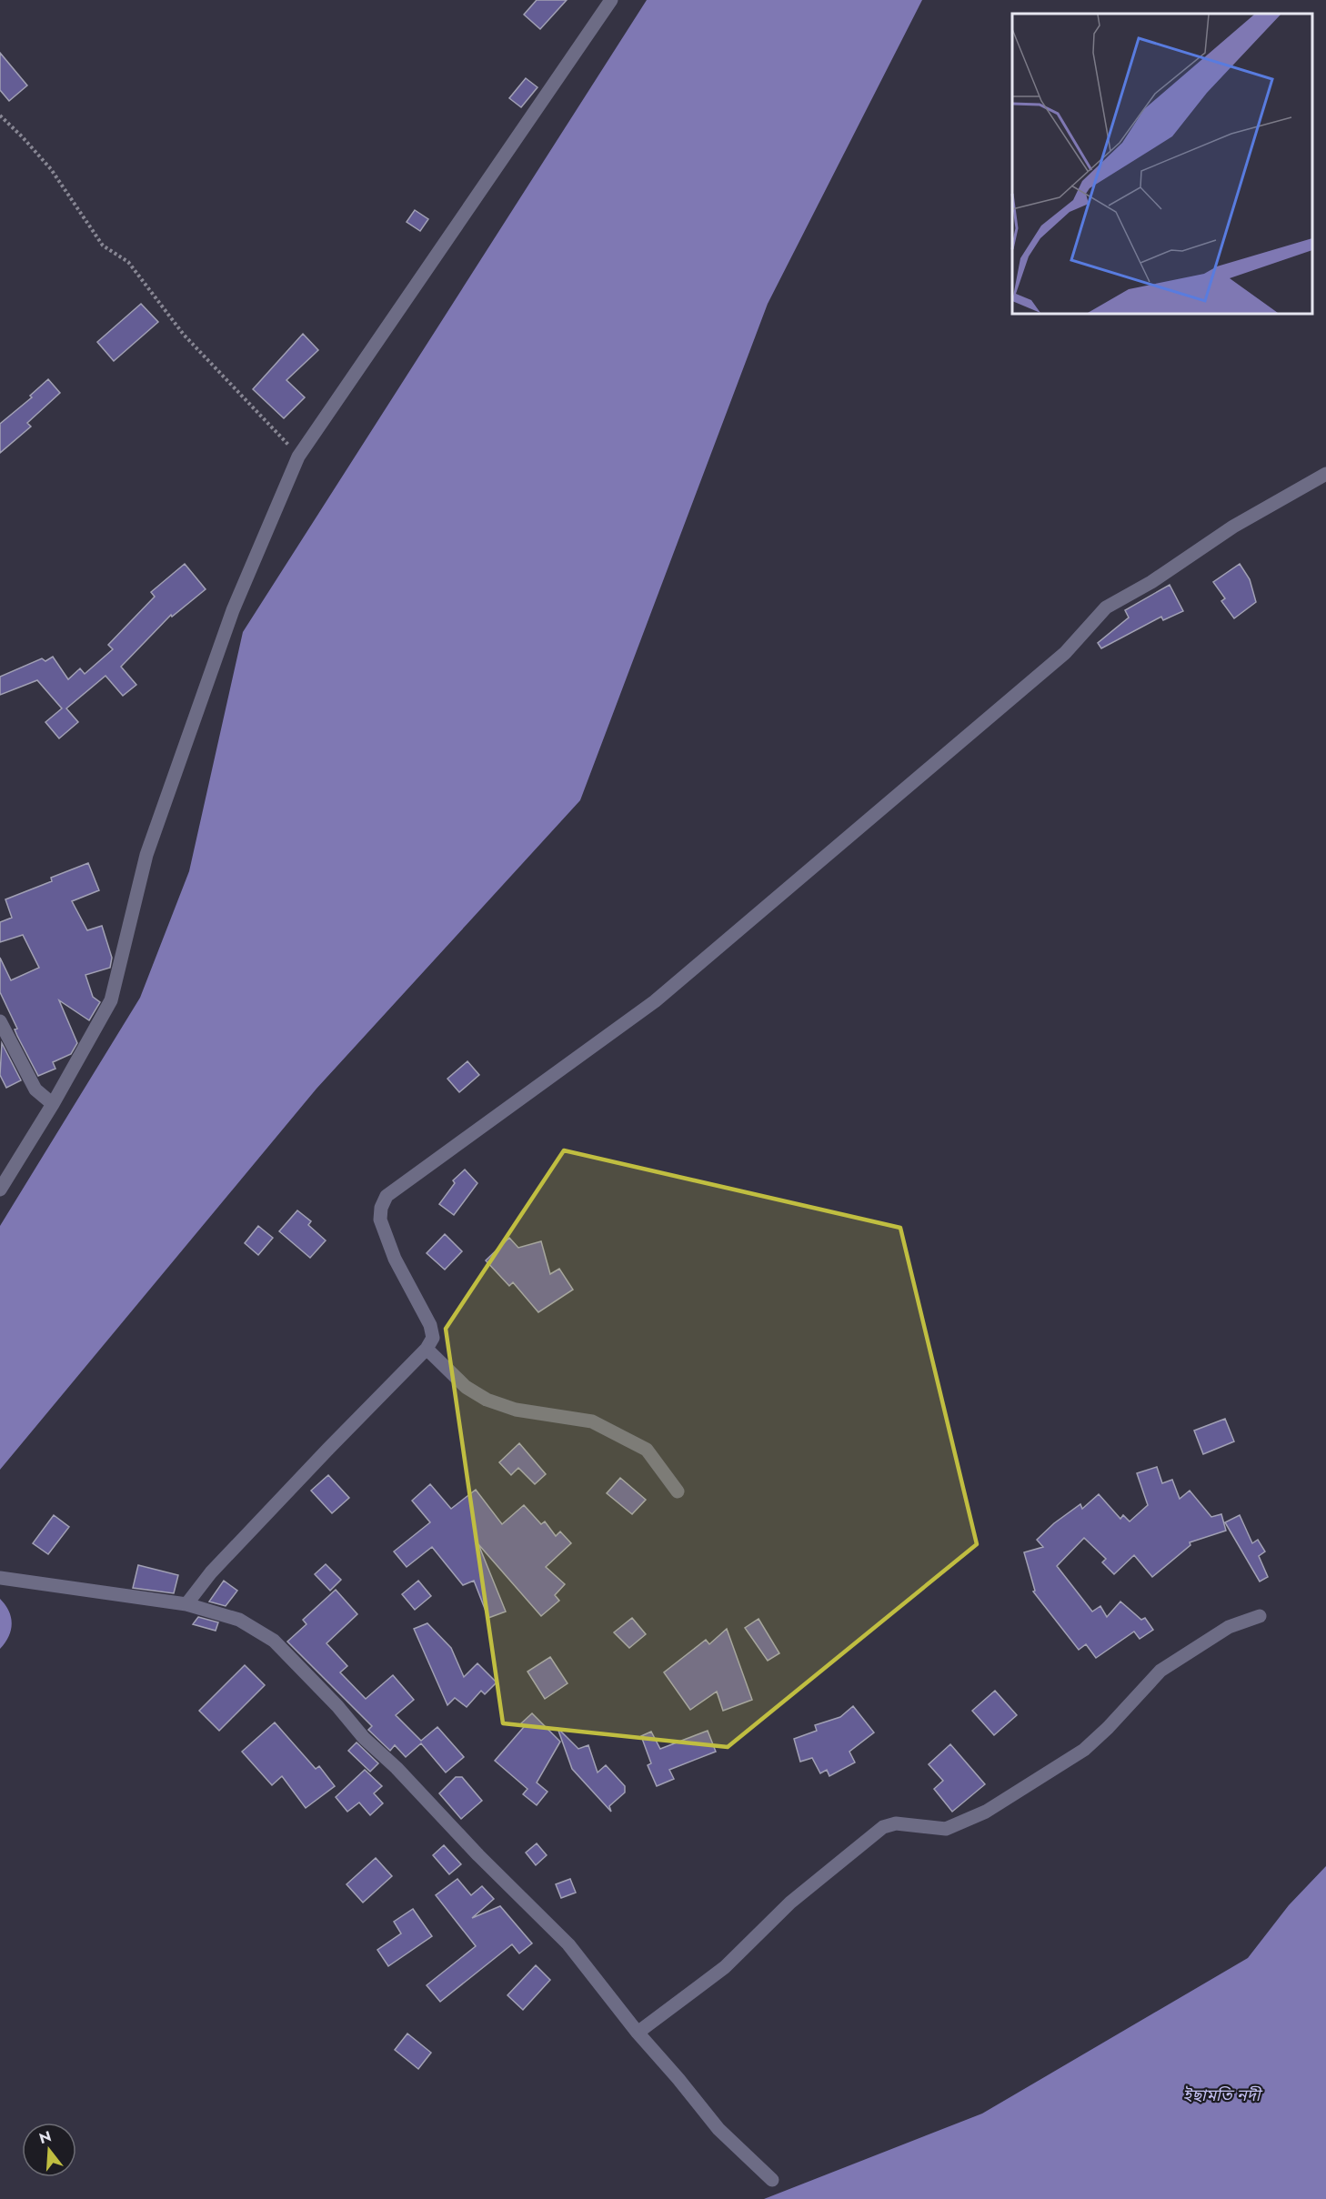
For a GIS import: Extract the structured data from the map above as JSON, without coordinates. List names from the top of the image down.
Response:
{
  "water": ["ইছামতি নদী"],
  "north": "top"
}
